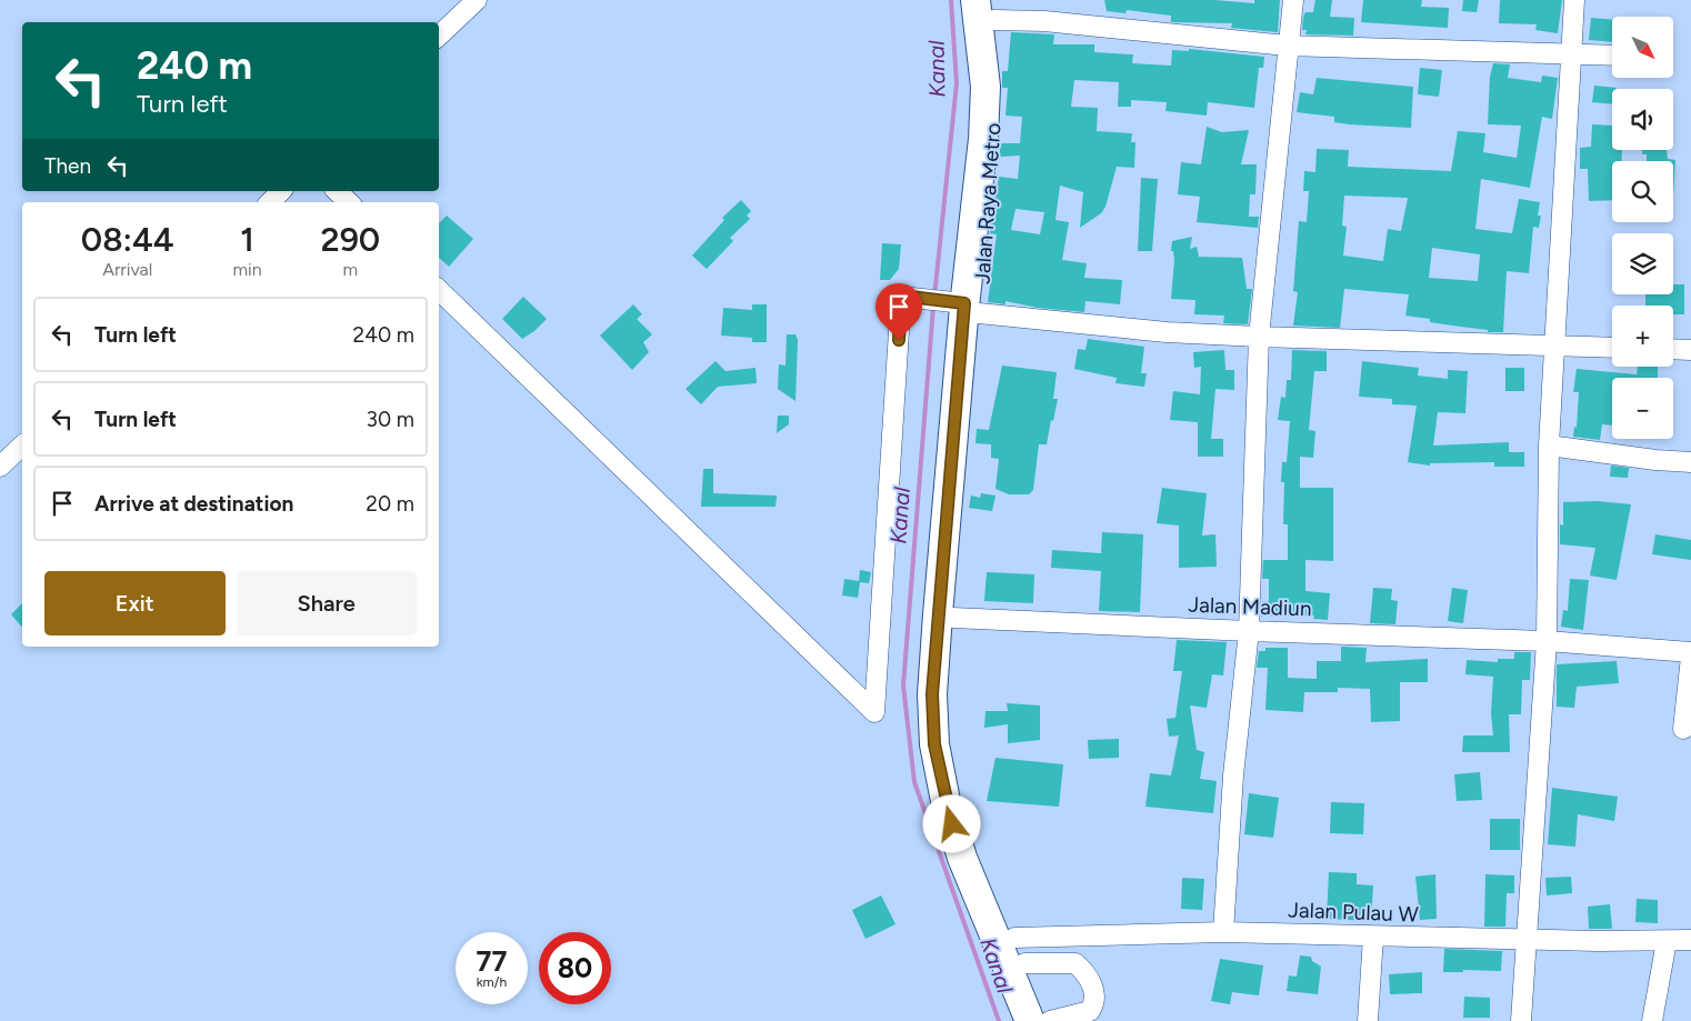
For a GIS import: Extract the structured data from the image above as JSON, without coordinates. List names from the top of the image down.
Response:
{
  "streets": {
    "highway": ["Jalan Raya Metro"],
    "street": ["Jalan Madiun", "Jalan Pulau W"]
  },
  "crossings": [
    ["Jalan Raya Metro", "Jalan Madiun"],
    ["Jalan Raya Metro", "Jalan Pulau W"]
  ],
  "water": ["Kanal"],
  "north": "bottom right",
  "page": {
    "map_buttons": ["+", "−"],
    "turn": ["240 m", "Turn left"],
    "then": "Then",
    "eta": [
      "08:44",
      "Arrival",
      "1",
      "min",
      "290",
      "m"
    ],
    "list": [
      {
        "name": "Turn left",
        "value": "240 m"
      },
      {
        "name": "Turn left",
        "value": "30 m"
      },
      {
        "name": "Arrive at destination",
        "value": "20 m"
      }
    ],
    "buttons": ["Exit", "Share"],
    "speed": "77 km/h",
    "limit": "80"
  }
}
